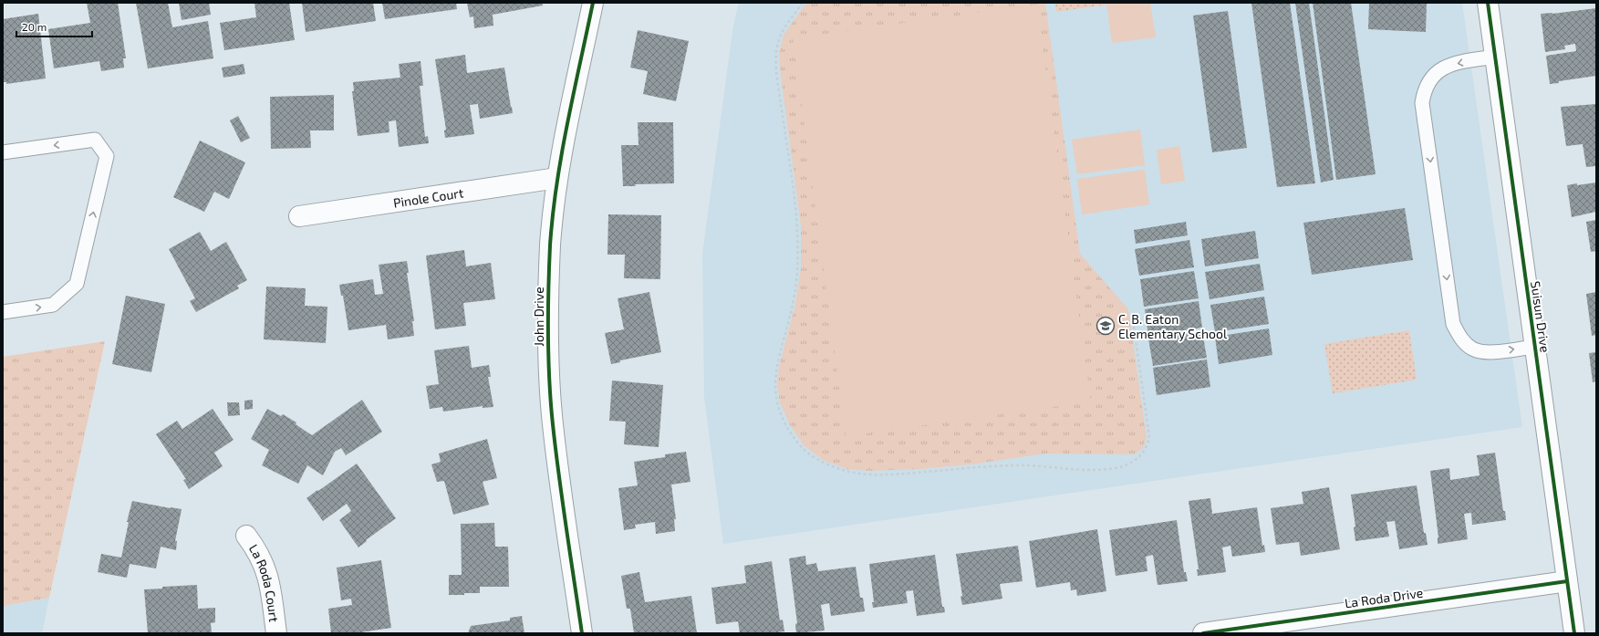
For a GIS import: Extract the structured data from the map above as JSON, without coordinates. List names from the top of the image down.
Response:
{
  "streets": {
    "street": [
      "Pinole Court",
      "John Drive",
      "Suisun Drive",
      "La Roda Court",
      "La Roda Drive"
    ]
  },
  "crossings": [
    ["Pinole Court", "John Drive"],
    ["Suisun Drive", "La Roda Drive"]
  ],
  "places": {
    "school or university": ["C. B. Eaton Elementary School"]
  },
  "scale_bar": "20 m"
}
